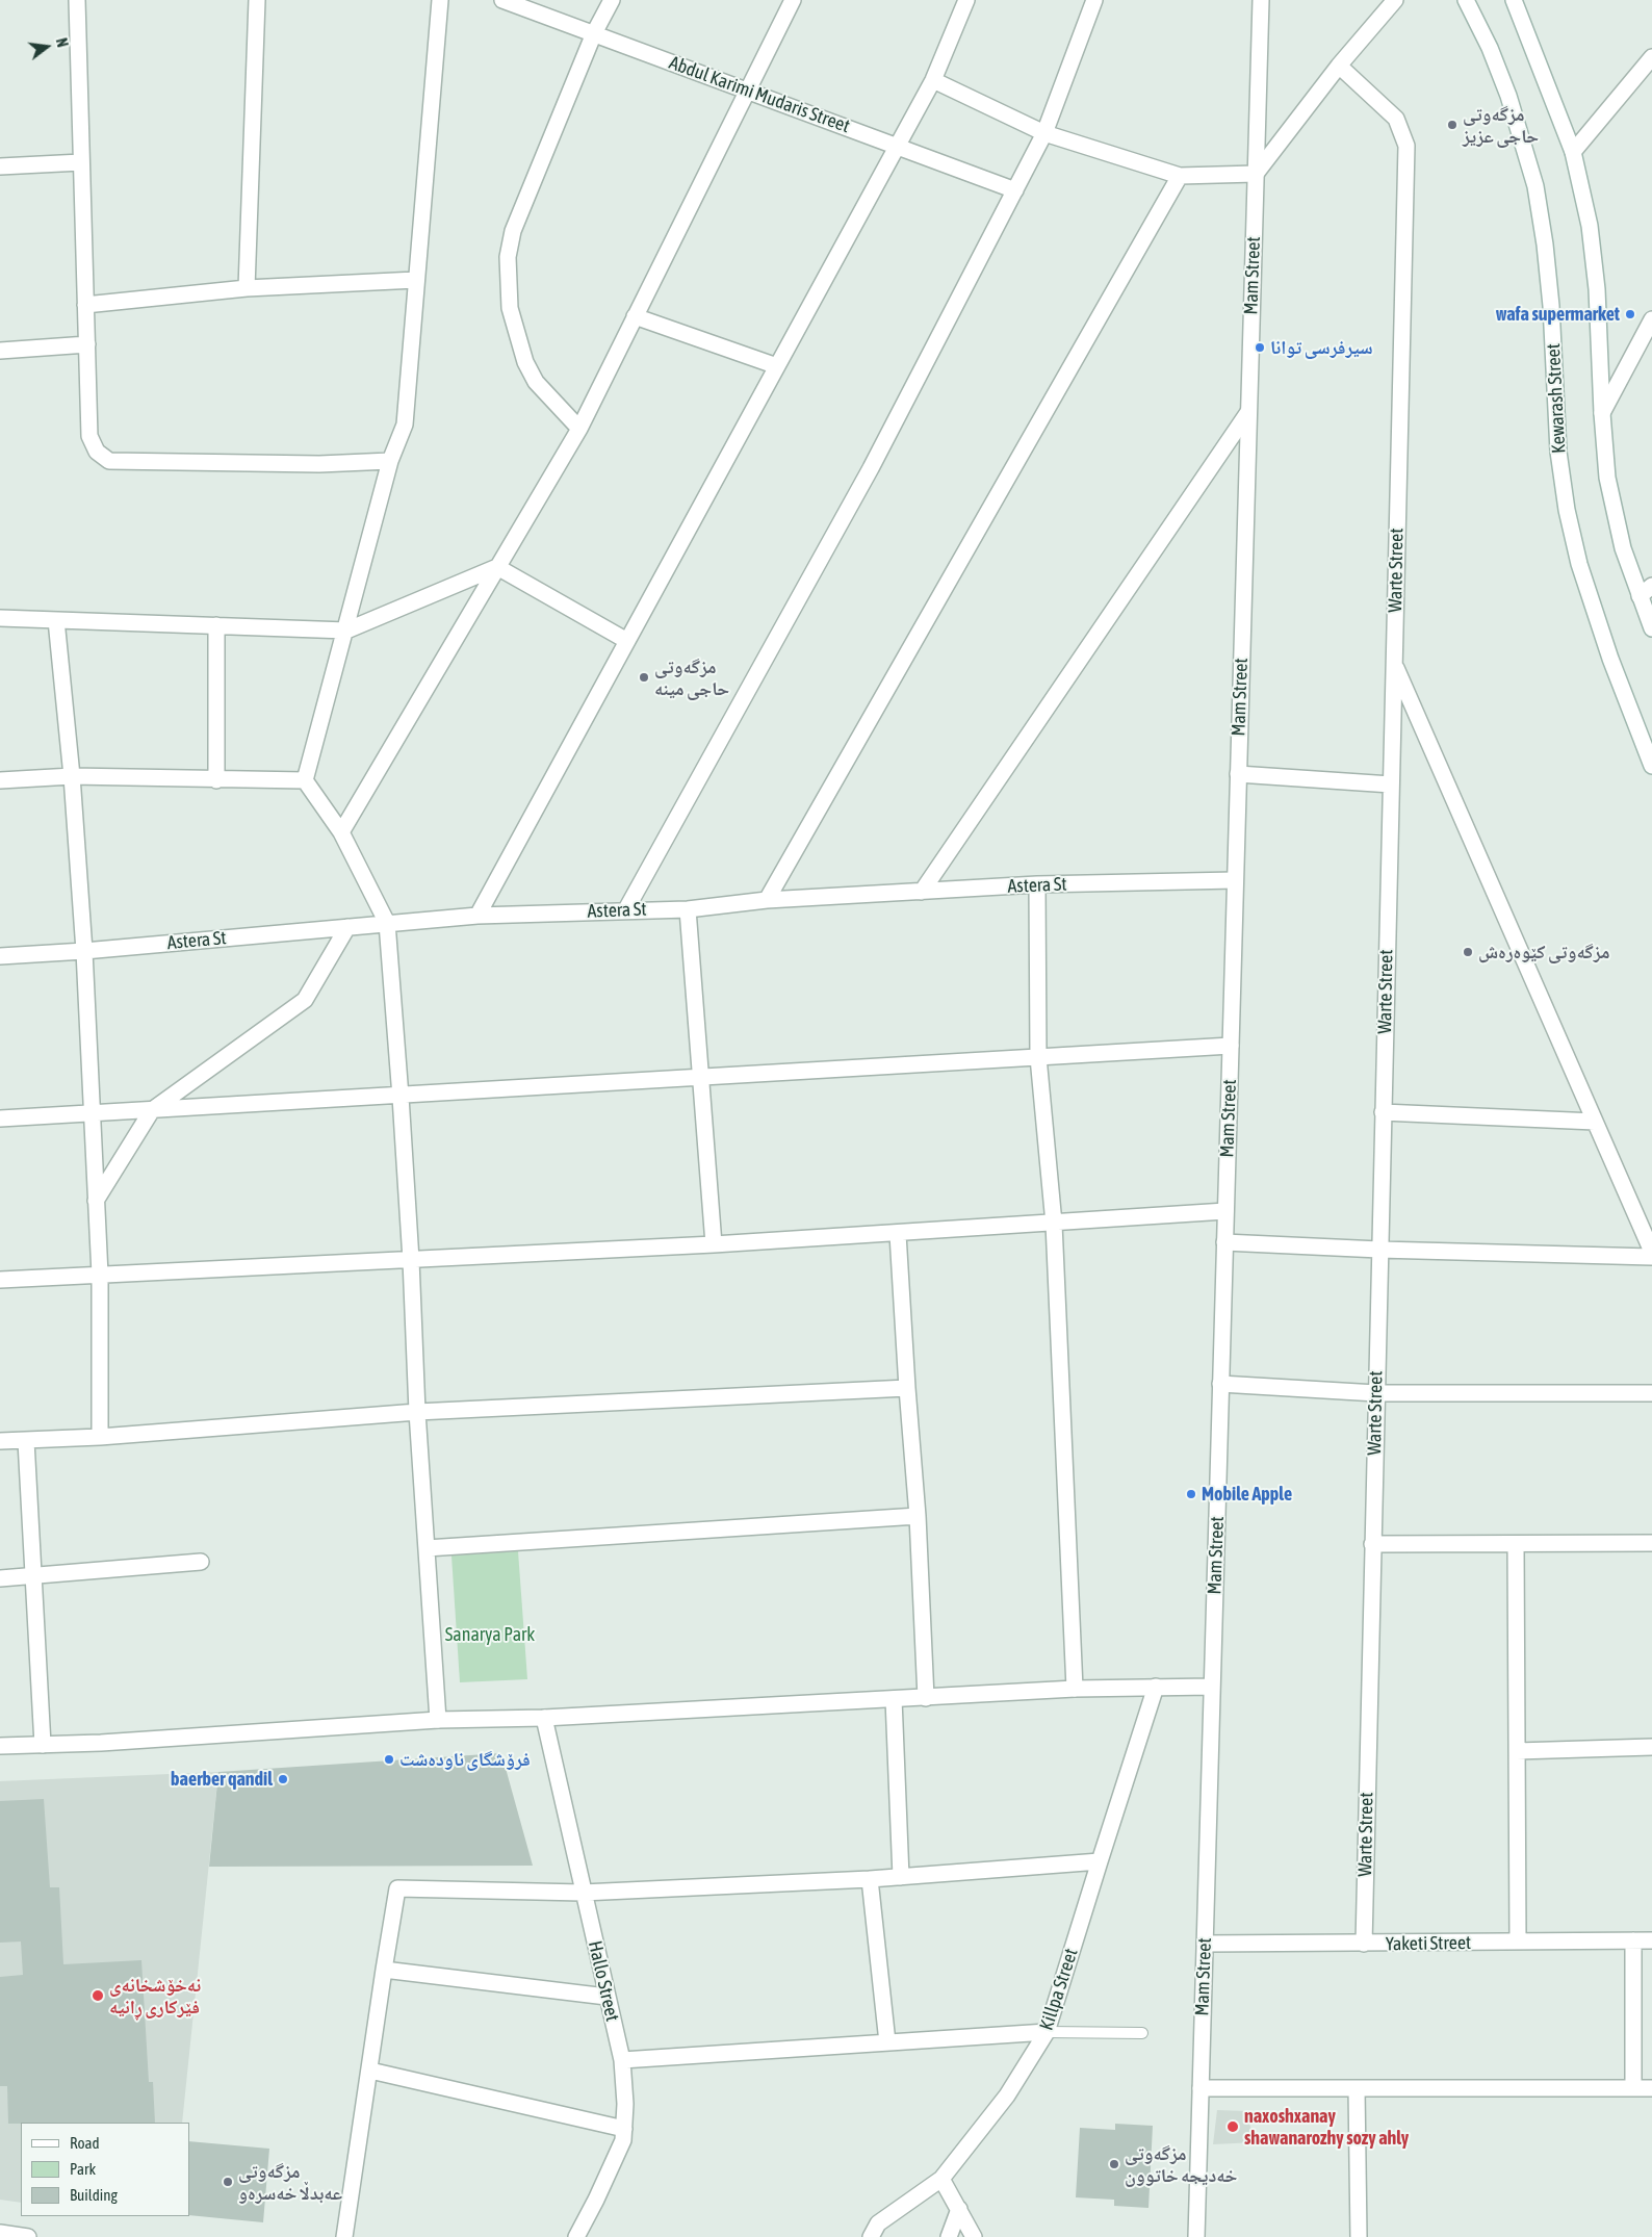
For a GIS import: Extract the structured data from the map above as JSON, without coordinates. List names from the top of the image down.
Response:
{
  "streets": {
    "street": [
      "Abdul Karimi Mudaris Street",
      "Mam Street",
      "Kewarash Street",
      "Warte Street",
      "Astera St",
      "Yaketi Street",
      "Hallo Street",
      "Killpa Street"
    ]
  },
  "crossings": [
    ["Mam Street", "Astera St"],
    ["Mam Street", "Yaketi Street"],
    ["Warte Street", "Yaketi Street"]
  ],
  "parks": ["Sanarya Park"],
  "places": [
    "مزگەوتی حاجی عزیز",
    "wafa supermarket",
    "سيرفرسى توانا",
    "مزگەوتی حاجی مینە",
    "مزگەوتی کێوەرەش",
    "Mobile Apple",
    "فرۆشگای ناوده‌شت",
    "baerber qandil",
    "نەخۆشخانەی فێرکاری ڕانیە",
    "naxoshxanay shawanarozhy sozy ahly",
    "مزگەوتی خەدیجە خاتوون",
    "مزگەوتی عەبدڵا خەسرەو"
  ],
  "legend": ["Road", "Park", "Building"],
  "north": "right"
}
